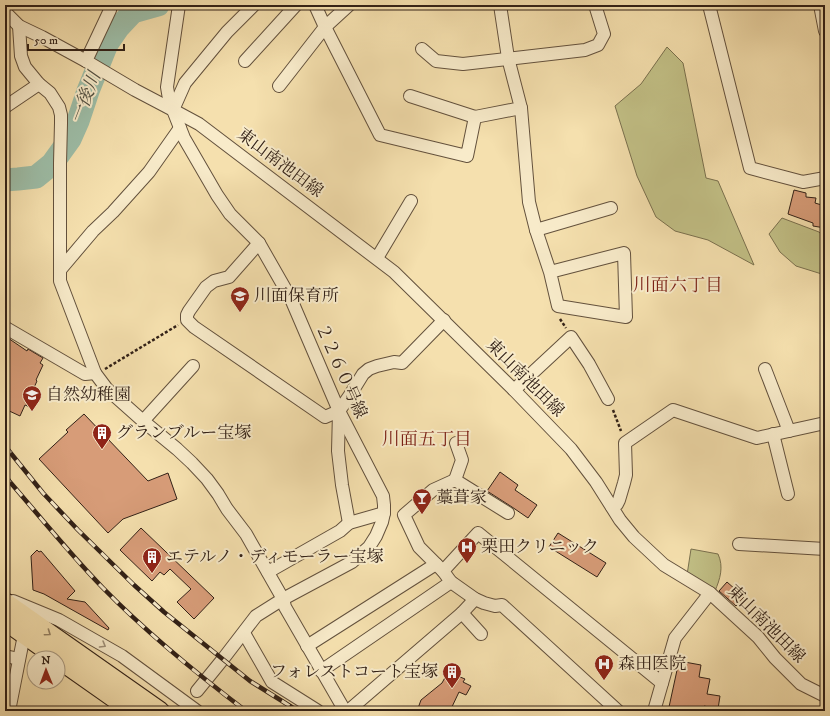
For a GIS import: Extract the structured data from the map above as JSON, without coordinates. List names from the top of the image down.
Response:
{
  "streets": {
    "street": ["東山南池田線", "２２６０号線"]
  },
  "crossings": [
    ["東山南池田線", "２２６０号線"]
  ],
  "districts": ["川面六丁目", "川面五丁目"],
  "water": ["一後川"],
  "places": {
    "school or university": ["川面保育所", "自然幼稚園"],
    "building": ["グランブルー宝塚", "エテルノ・ディモーラー宝塚", "フォレストコート宝塚"],
    "bar": ["藁葺家"],
    "hospital": ["栗田クリニック", "森田医院"]
  },
  "scale_bar": "50 m",
  "north": "top"
}
